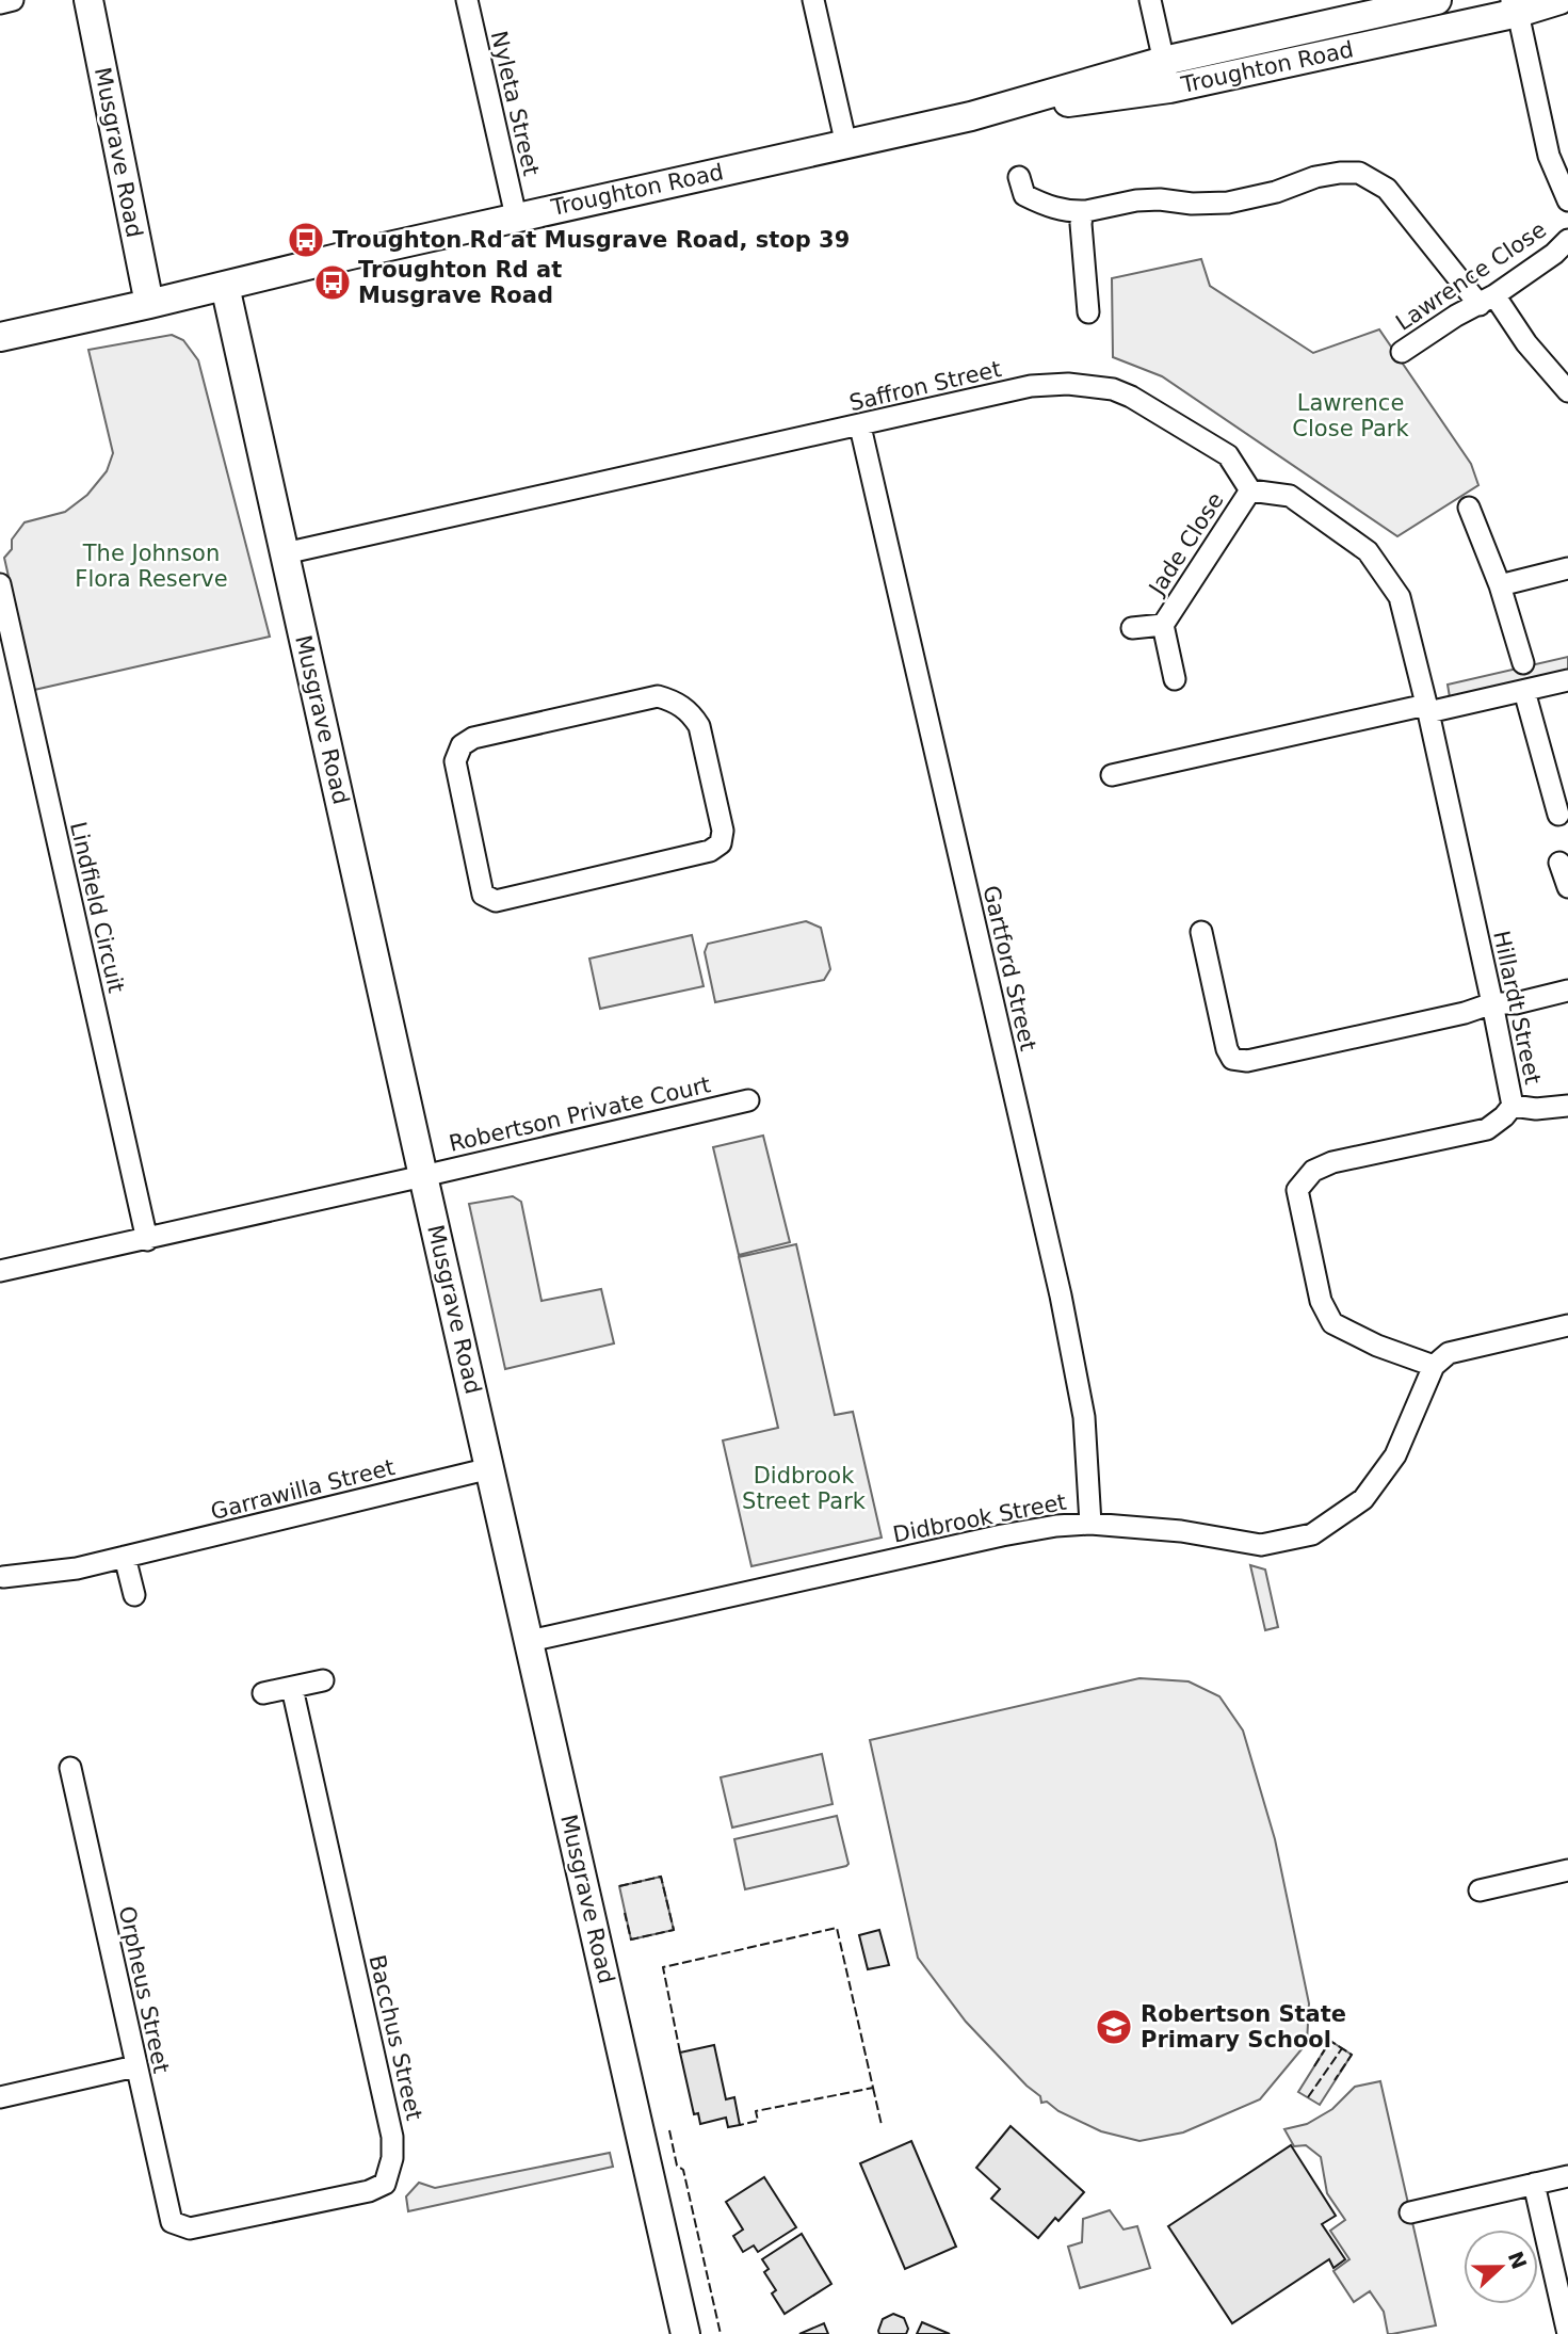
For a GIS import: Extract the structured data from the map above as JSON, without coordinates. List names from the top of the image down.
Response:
{
  "streets": {
    "street": [
      "Troughton Road",
      "Nyleta Street",
      "Musgrave Road",
      "Lawrence Close",
      "Saffron Street",
      "Jade Close",
      "Lindfield Circuit",
      "Gartford Street",
      "Hillardt Street",
      "Robertson Private Court",
      "Garrawilla Street",
      "Didbrook Street",
      "Orpheus Street",
      "Bacchus Street"
    ]
  },
  "crossings": [
    ["Troughton Road", "Nyleta Street"],
    ["Troughton Road", "Musgrave Road"],
    ["Musgrave Road", "Saffron Street"],
    ["Musgrave Road", "Robertson Private Court"],
    ["Musgrave Road", "Garrawilla Street"],
    ["Musgrave Road", "Didbrook Street"],
    ["Saffron Street", "Jade Close"],
    ["Saffron Street", "Gartford Street"],
    ["Gartford Street", "Didbrook Street"],
    ["Hillardt Street", "Didbrook Street"],
    ["Orpheus Street", "Bacchus Street"]
  ],
  "parks": ["Lawrence Close Park", "The Johnson Flora Reserve", "Didbrook Street Park"],
  "places": {
    "bus stop": ["Troughton Rd at Musgrave Road, stop 39", "Troughton Rd at Musgrave Road"],
    "school or university": ["Robertson State Primary School"]
  },
  "north": "right"
}
